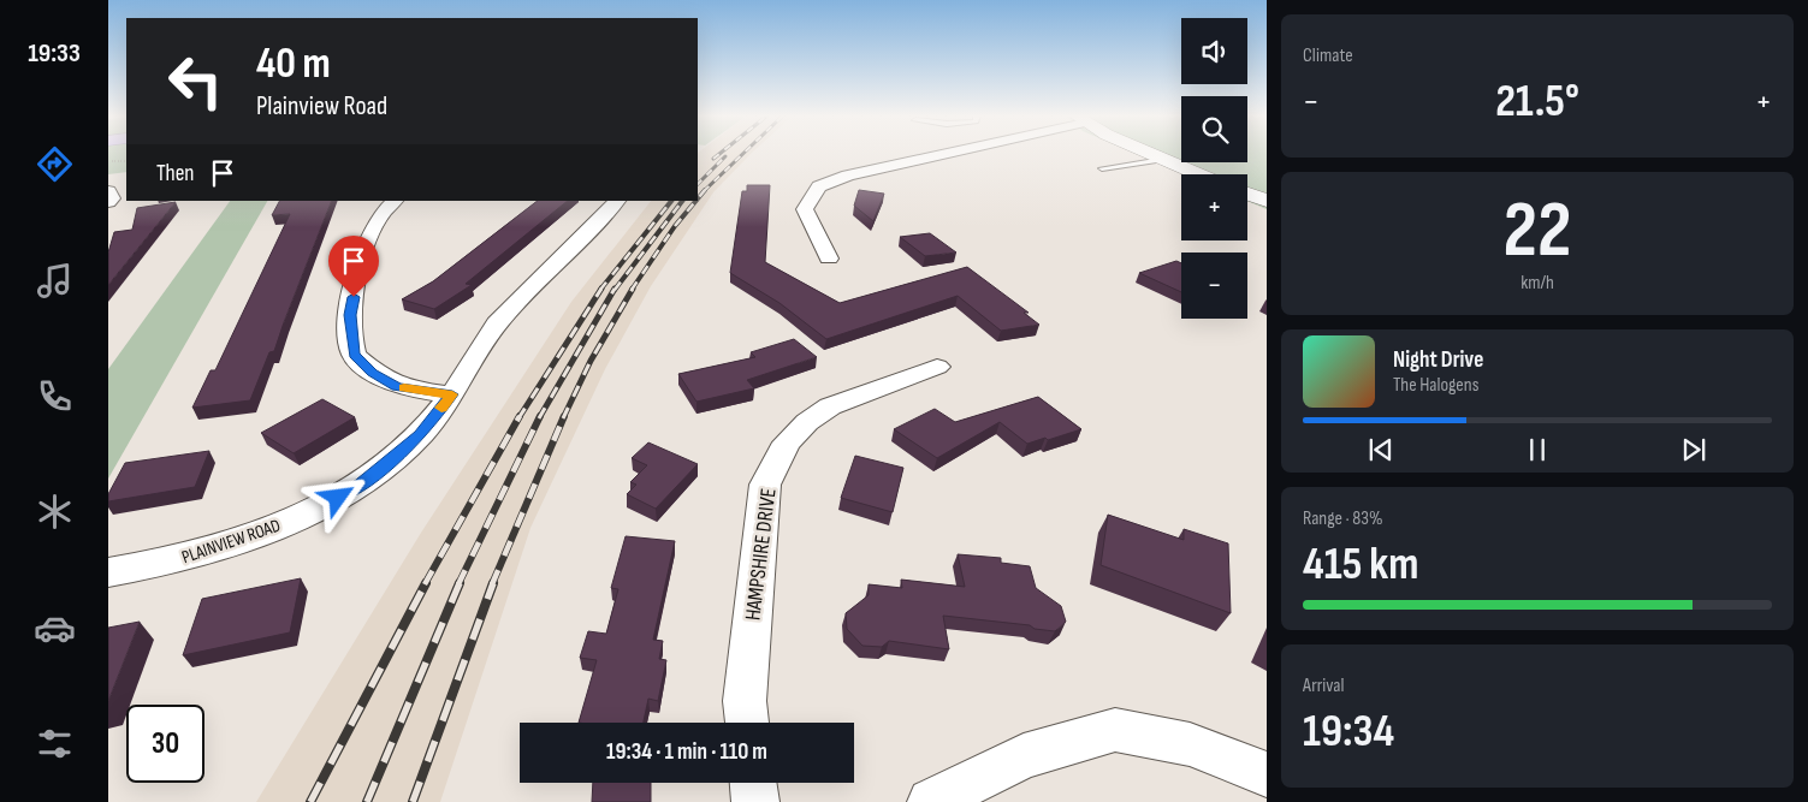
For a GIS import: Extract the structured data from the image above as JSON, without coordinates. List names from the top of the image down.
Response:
{
  "streets": {
    "street": ["PLAINVIEW ROAD", "HAMPSHIRE DRIVE"]
  },
  "page": {
    "tabs": "19:33",
    "tile": [
      "Climate",
      ["22", "km/h"],
      ["Range · 83%", "415 km"],
      ["Arrival", "19:34"]
    ],
    "map_buttons": ["+", "−"],
    "turn": ["40 m", "Plainview Road"],
    "heat": ["−", "21.5°", "+"],
    "then": "Then",
    "song": ["Night Drive", "The Halogens"],
    "limit": "30",
    "trip": "19:34 · 1 min · 110 m"
  }
}
